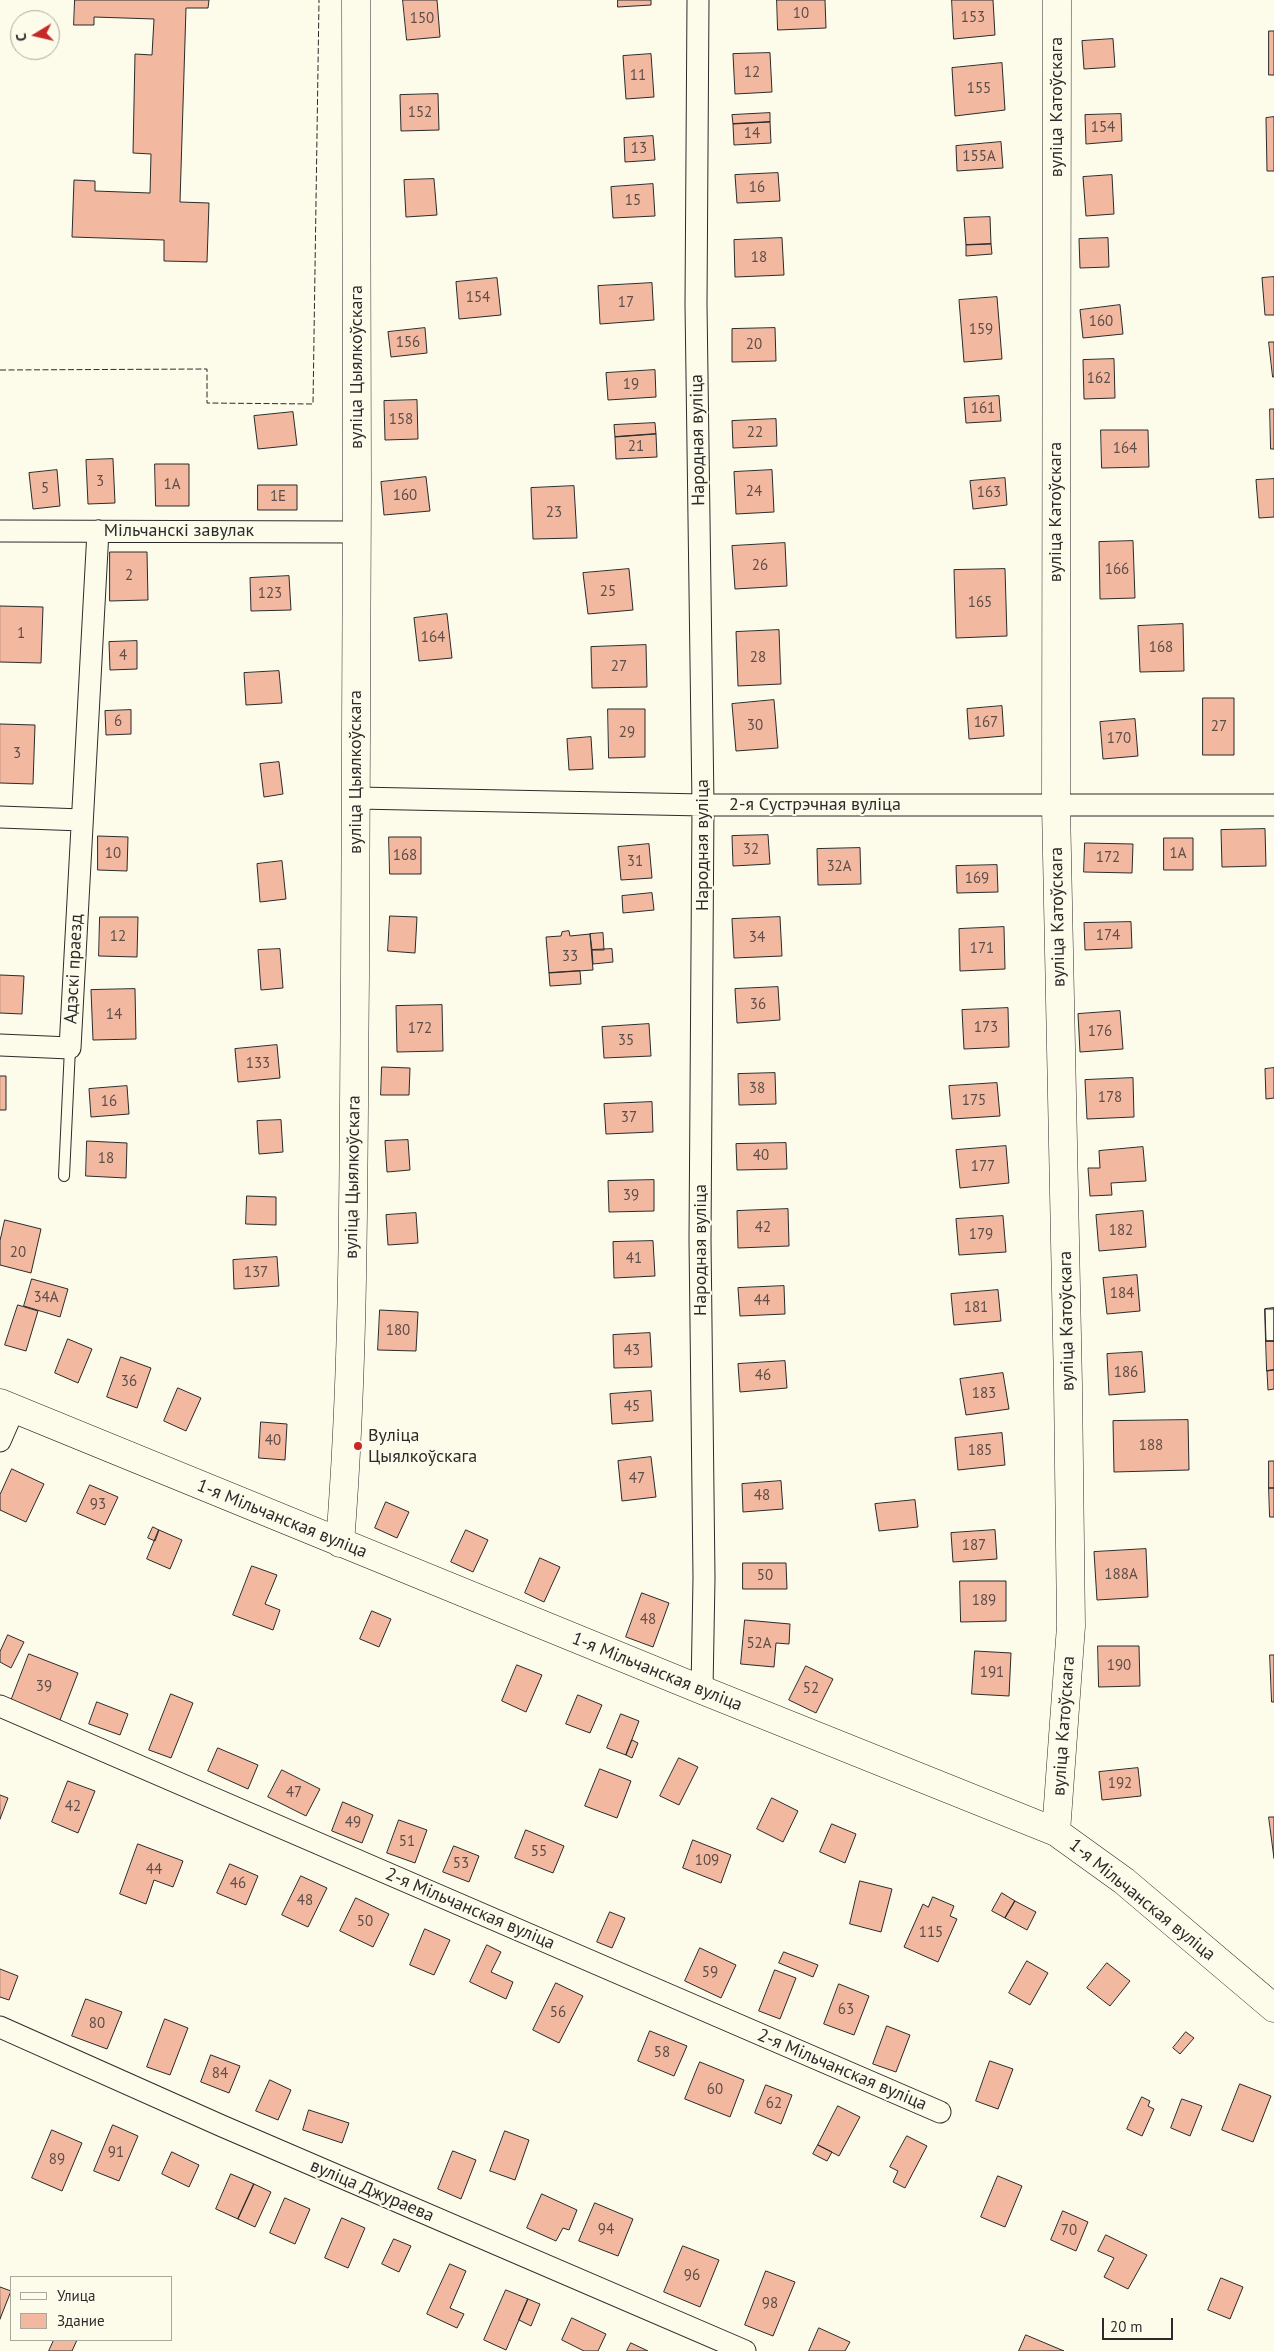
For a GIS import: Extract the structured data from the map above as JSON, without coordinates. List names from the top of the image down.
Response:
{
  "streets": {
    "street": [
      "вуліца Катоўскага",
      "вуліца Цыялкоўскага",
      "Народная вуліца",
      "Мільчанскі завулак",
      "2-я Сустрэчная вуліца",
      "Адэскі праезд",
      "1-я Мільчанская вуліца",
      "2-я Мільчанская вуліца",
      "вуліца Джураева"
    ]
  },
  "crossings": [
    ["вуліца Катоўскага", "2-я Сустрэчная вуліца"],
    ["вуліца Катоўскага", "1-я Мільчанская вуліца"],
    ["вуліца Цыялкоўскага", "Мільчанскі завулак"],
    ["вуліца Цыялкоўскага", "2-я Сустрэчная вуліца"],
    ["вуліца Цыялкоўскага", "1-я Мільчанская вуліца"],
    ["Народная вуліца", "2-я Сустрэчная вуліца"],
    ["Народная вуліца", "1-я Мільчанская вуліца"],
    ["Мільчанскі завулак", "Адэскі праезд"]
  ],
  "places": ["Вуліца Цыялкоўскага"],
  "house_numbers": [
    "10",
    "153",
    "150",
    "12",
    "11",
    "155",
    "152",
    "154",
    "14",
    "13",
    "155А",
    "16",
    "15",
    "18",
    "154",
    "17",
    "160",
    "159",
    "156",
    "20",
    "162",
    "19",
    "161",
    "158",
    "22",
    "21",
    "164",
    "3",
    "1А",
    "5",
    "24",
    "163",
    "160",
    "1Е",
    "23",
    "26",
    "166",
    "2",
    "25",
    "123",
    "165",
    "1",
    "164",
    "168",
    "4",
    "28",
    "27",
    "6",
    "167",
    "30",
    "27",
    "29",
    "170",
    "3",
    "32",
    "10",
    "1А",
    "168",
    "172",
    "31",
    "32А",
    "169",
    "174",
    "12",
    "34",
    "171",
    "33",
    "36",
    "14",
    "173",
    "172",
    "176",
    "35",
    "133",
    "38",
    "178",
    "175",
    "16",
    "37",
    "40",
    "18",
    "177",
    "39",
    "42",
    "182",
    "179",
    "20",
    "41",
    "137",
    "184",
    "34А",
    "44",
    "181",
    "180",
    "43",
    "186",
    "46",
    "36",
    "183",
    "45",
    "40",
    "188",
    "185",
    "47",
    "48",
    "93",
    "187",
    "188А",
    "50",
    "189",
    "48",
    "52А",
    "190",
    "191",
    "39",
    "52",
    "192",
    "47",
    "42",
    "49",
    "51",
    "55",
    "109",
    "53",
    "44",
    "46",
    "48",
    "50",
    "115",
    "59",
    "63",
    "56",
    "80",
    "58",
    "84",
    "60",
    "62",
    "91",
    "89",
    "94",
    "70",
    "96",
    "98"
  ],
  "legend": ["Улица", "Здание"],
  "scale_bar": "20 m",
  "north": "left"
}
